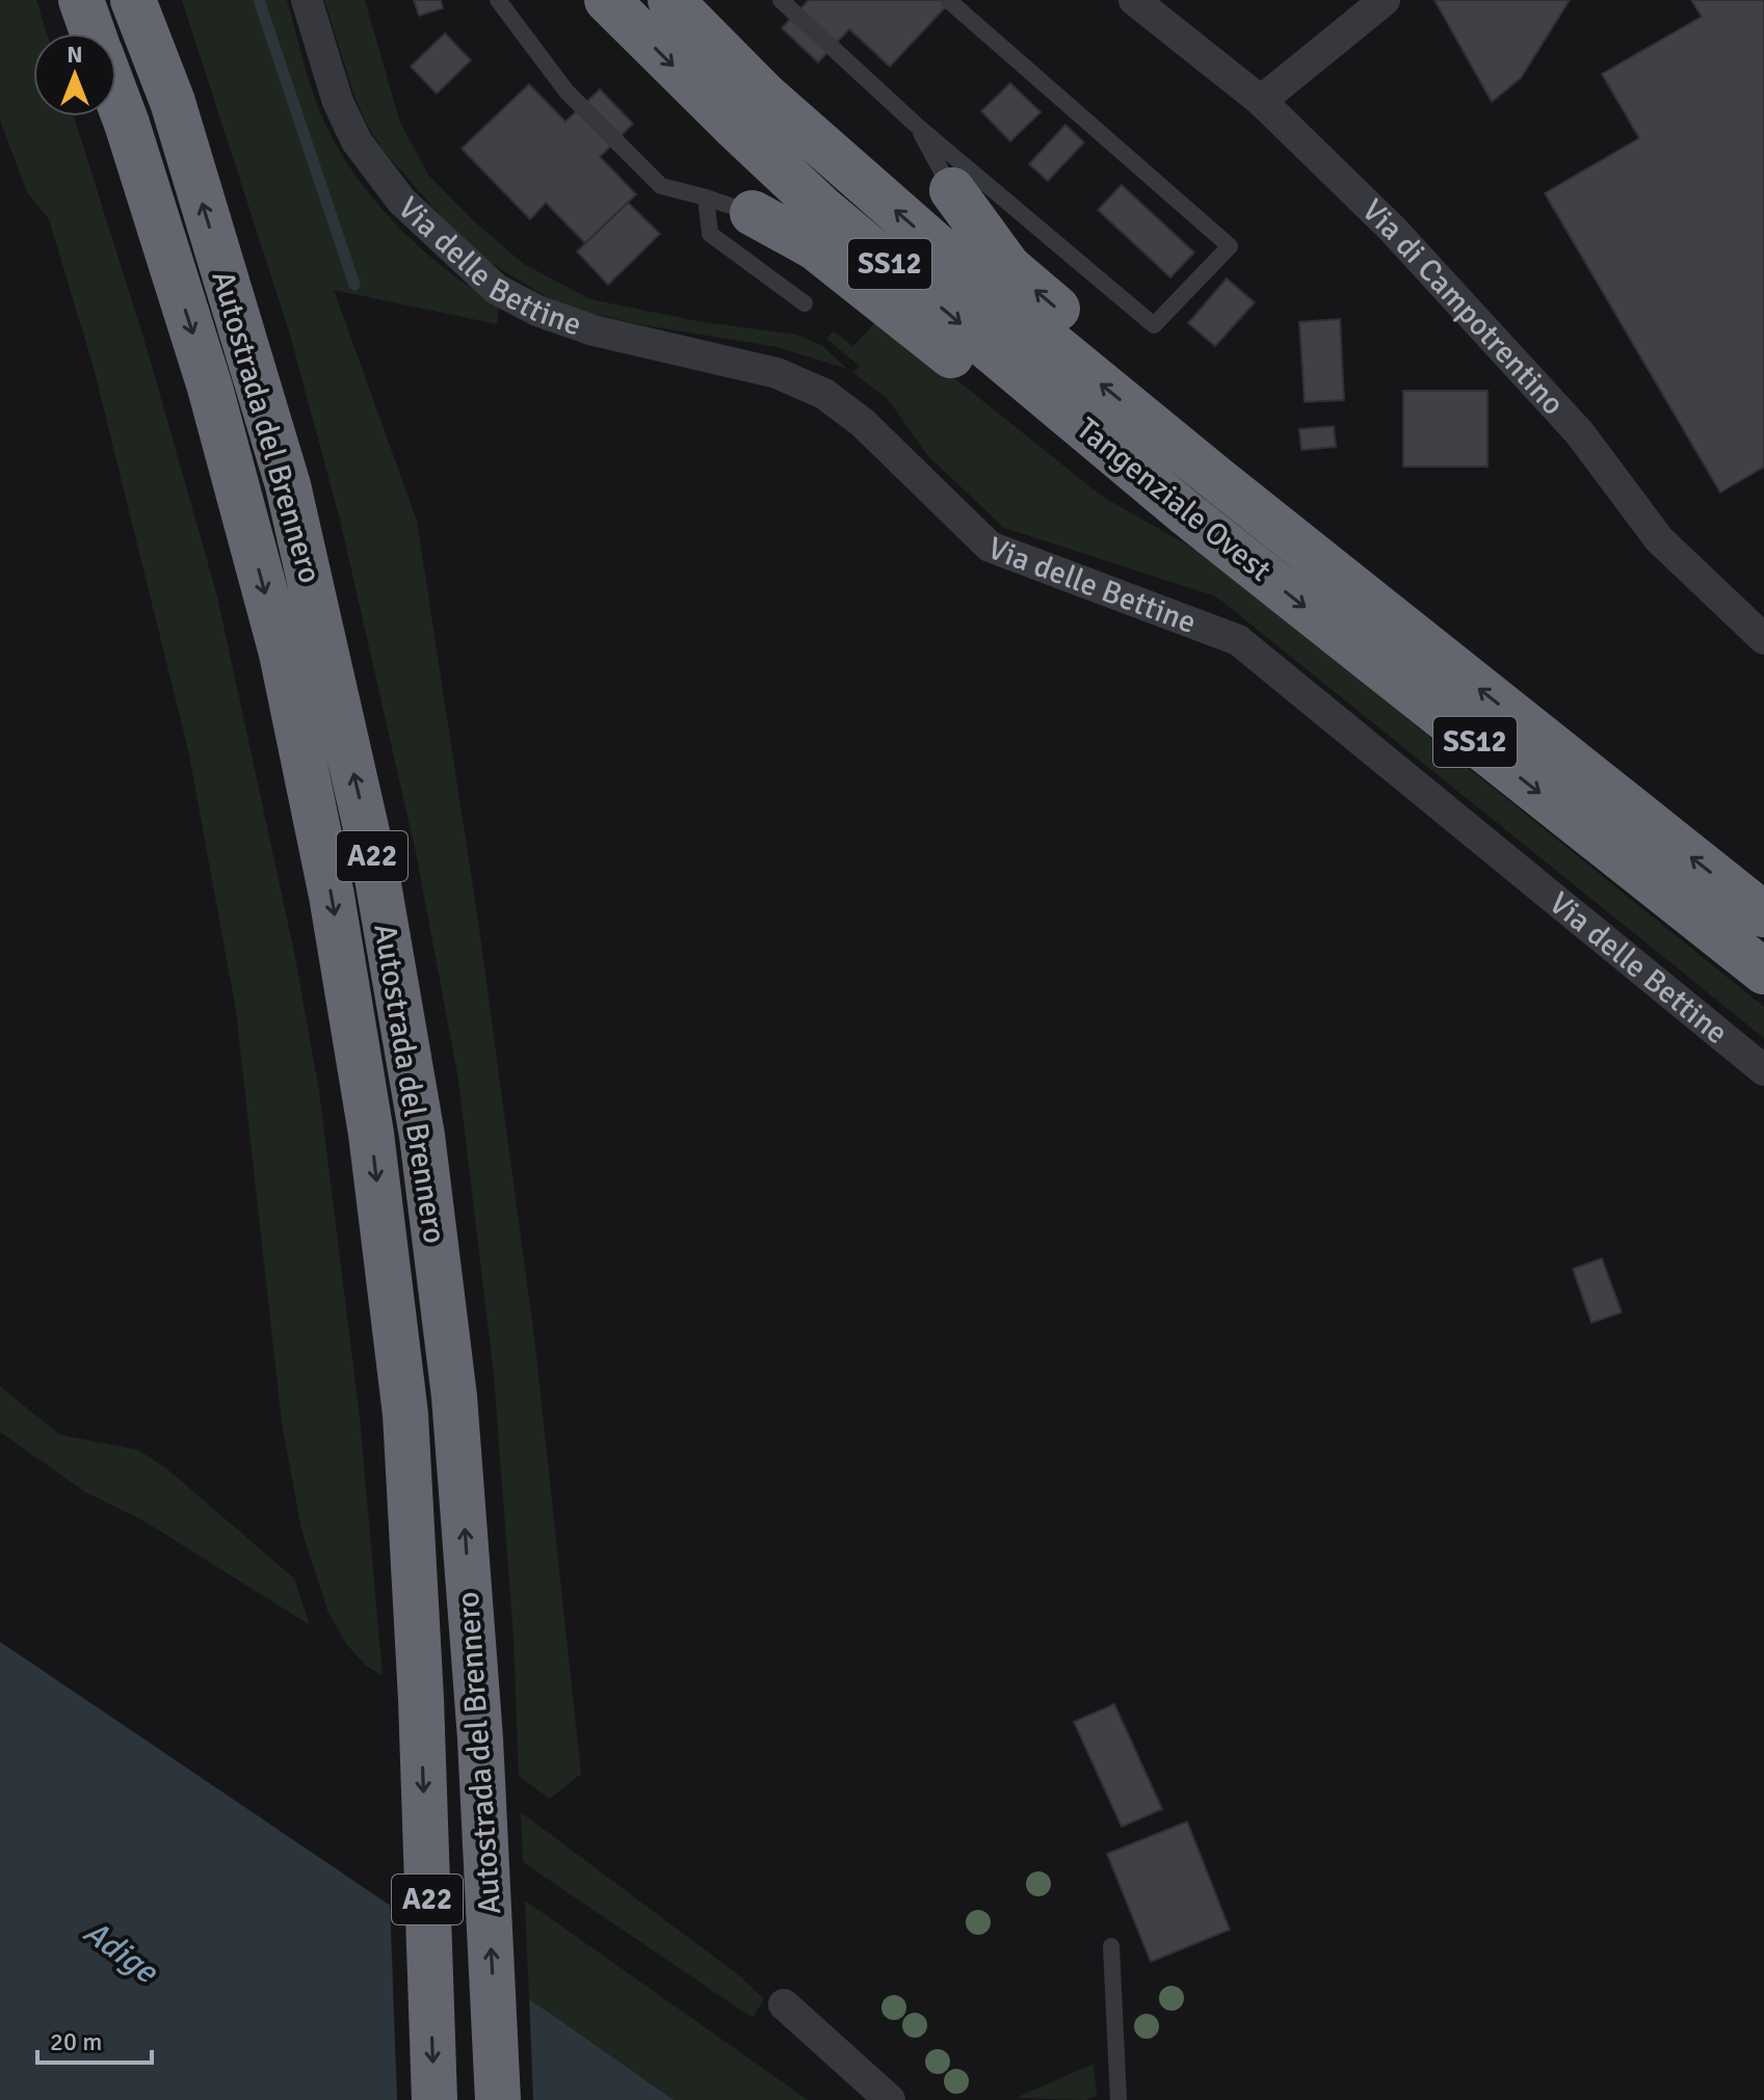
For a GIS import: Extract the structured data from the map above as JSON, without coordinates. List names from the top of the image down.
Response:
{
  "streets": {
    "highway": [
      "SS12",
      "Autostrada del Brennero",
      "Tangenziale Ovest",
      "A22"
    ],
    "street": ["Via delle Bettine", "Via di Campotrentino"]
  },
  "water": ["Adige"],
  "scale_bar": "20 m",
  "north": "top"
}
